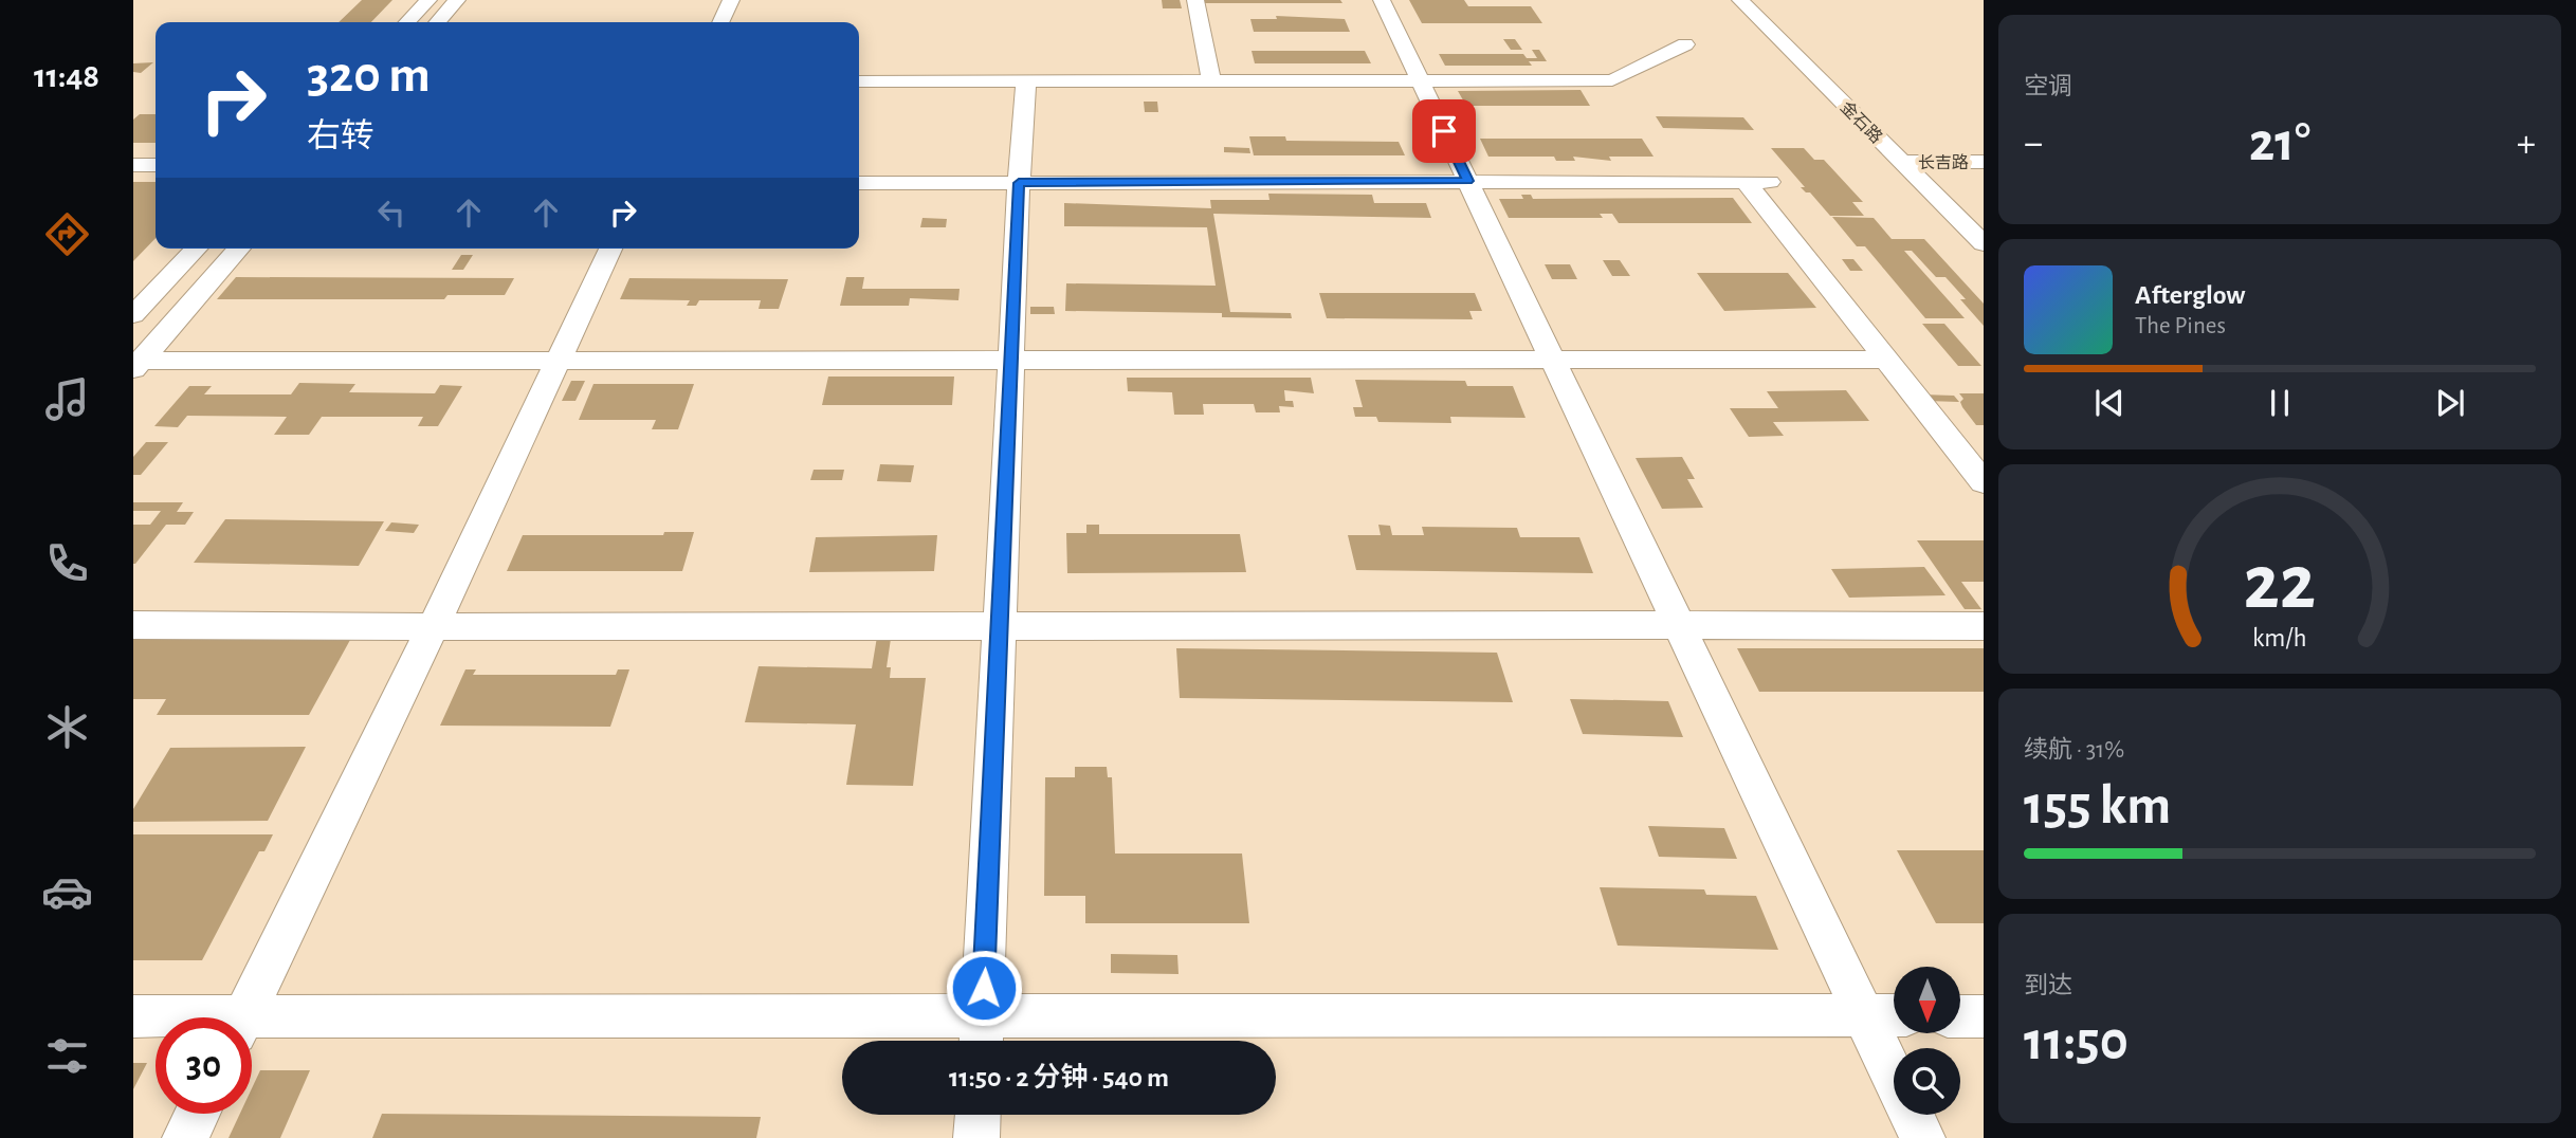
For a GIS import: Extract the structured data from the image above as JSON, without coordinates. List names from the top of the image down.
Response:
{
  "streets": {
    "street": ["金石路", "长吉路"]
  },
  "crossings": [
    ["金石路", "长吉路"]
  ],
  "north": "bottom",
  "page": {
    "tabs": "11:48",
    "tile": [
      "空调",
      ["续航 · 31%", "155 km"],
      ["到达", "11:50"]
    ],
    "turn": ["320 m", "右转"],
    "heat": ["−", "21°", "+"],
    "song": ["Afterglow", "The Pines"],
    "limit": "30",
    "trip": "11:50 · 2 分钟 · 540 m",
    "gauge": ["22", "km/h"]
  }
}
